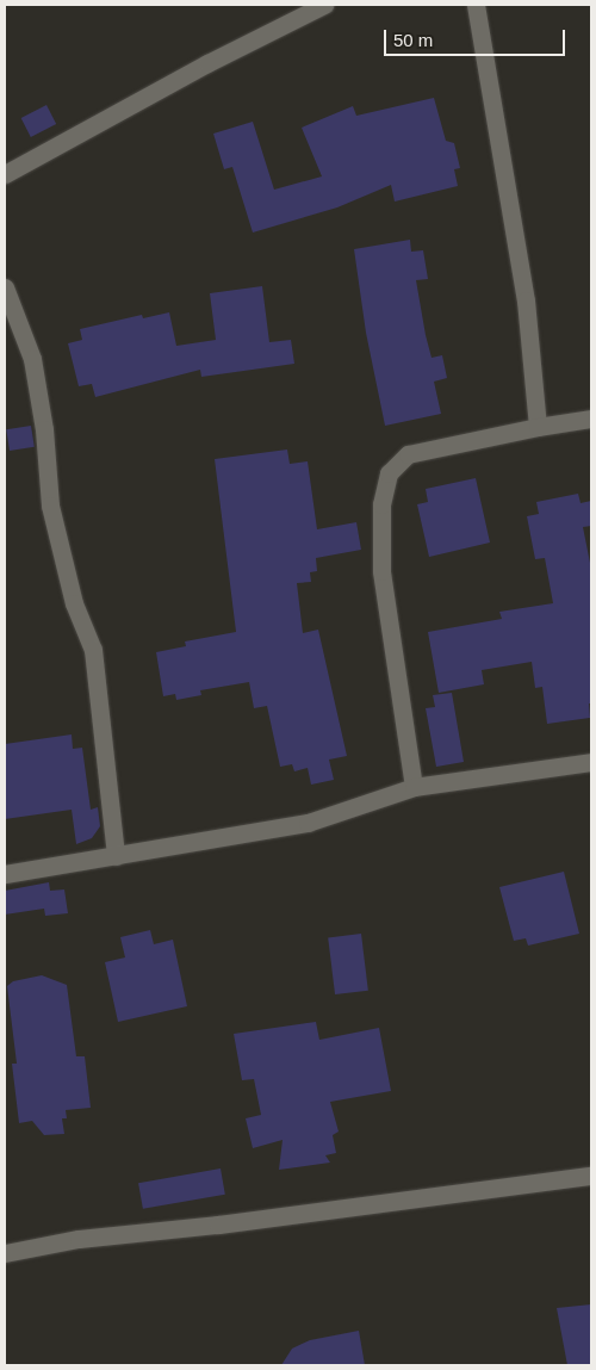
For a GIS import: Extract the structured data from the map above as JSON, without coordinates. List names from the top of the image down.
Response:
{
  "scale_bar": "50 m"
}
